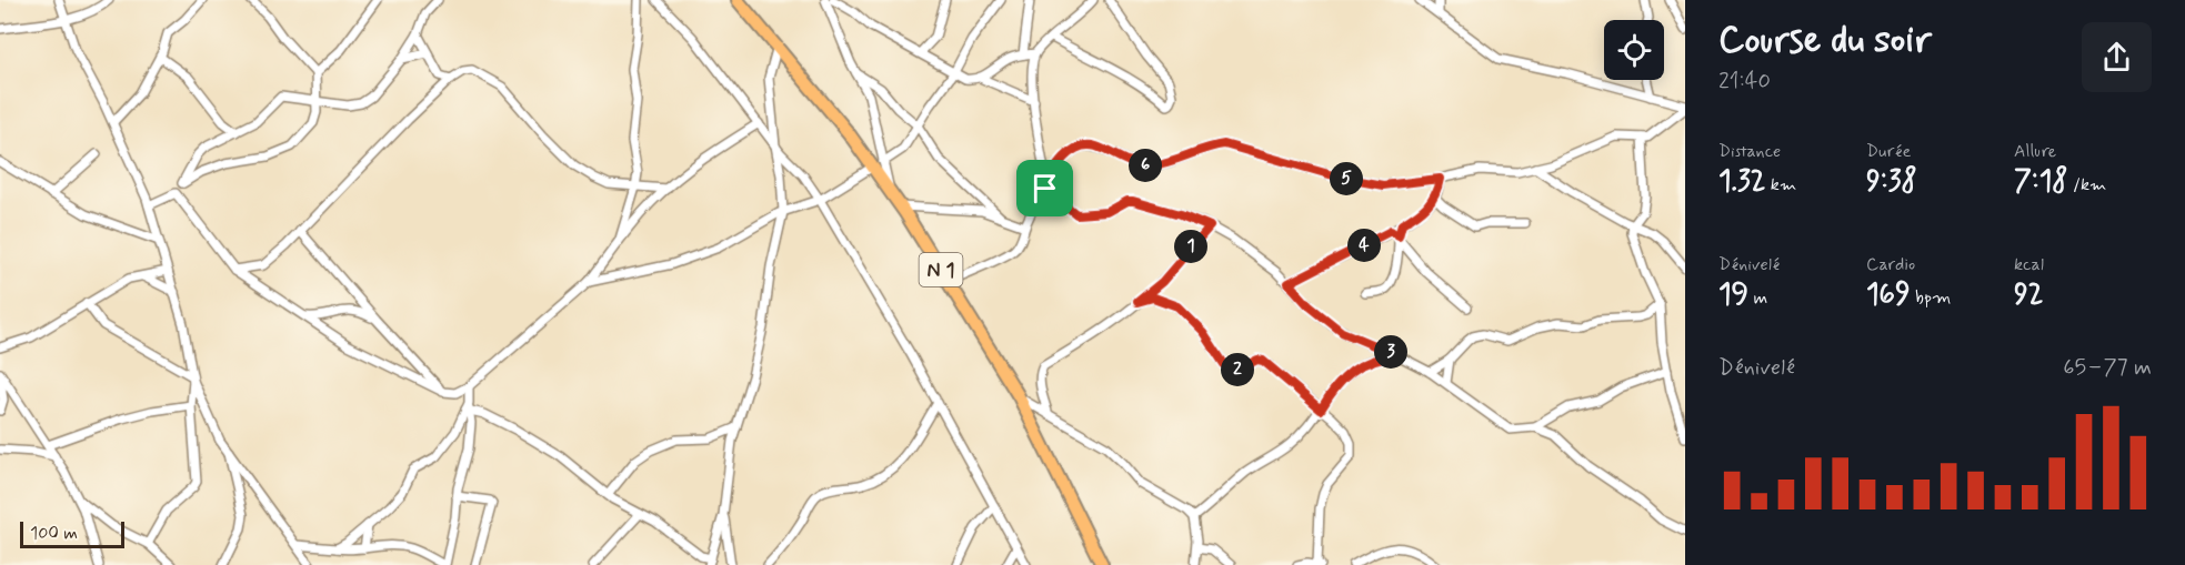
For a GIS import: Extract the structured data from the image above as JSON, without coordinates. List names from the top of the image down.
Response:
{
  "streets": {
    "highway": ["N 1"]
  },
  "scale_bar": "100 m",
  "page": {
    "heading": ["Course du soir", "21:40"],
    "stats": [
      ["Distance", "1.32 km"],
      ["Durée", "9:38"],
      ["Allure", "7:18 /km"],
      ["Dénivelé", "19 m"],
      ["Cardio", "169 bpm"],
      ["kcal", "92"]
    ],
    "pins": [
      "6",
      "5",
      "4",
      "1",
      "3",
      "2"
    ],
    "chart": ["Dénivelé", "65–77 m"],
    "scale": "100 m"
  }
}
